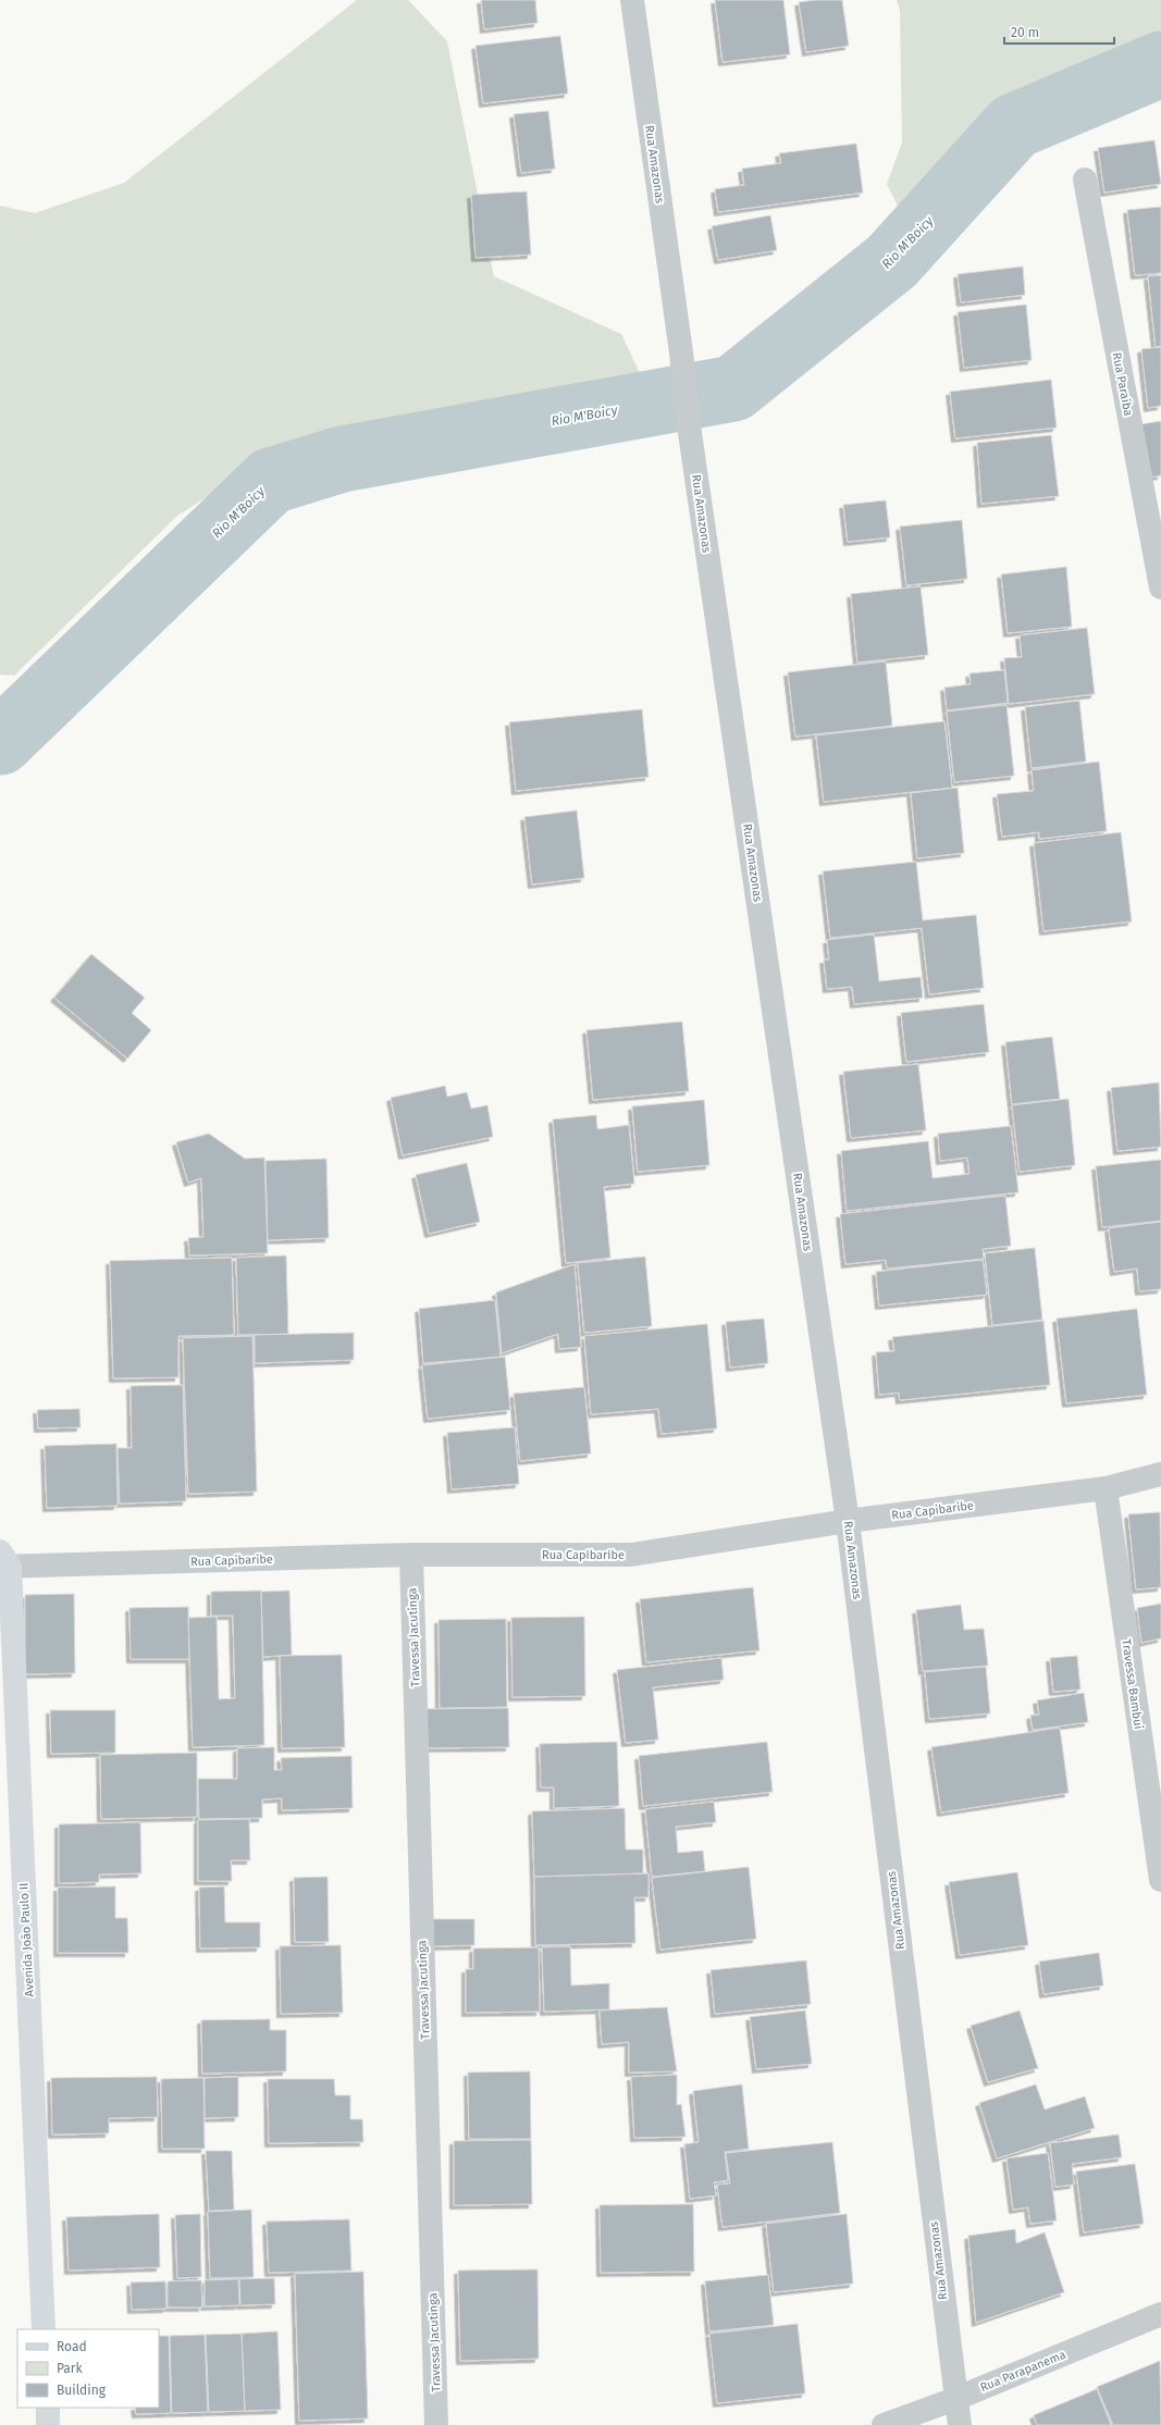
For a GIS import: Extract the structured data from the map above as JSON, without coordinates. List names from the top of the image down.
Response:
{
  "streets": {
    "main road": ["Avenida João Paulo II"],
    "street": [
      "Rua Amazonas",
      "Rua Paraíba",
      "Rua Capibaribe",
      "Travessa Jacutinga",
      "Travessa Bambui",
      "Rua Parapanema"
    ]
  },
  "crossings": [
    ["Rua Amazonas", "Rua Capibaribe"],
    ["Rua Amazonas", "Rua Parapanema"],
    ["Rua Capibaribe", "Travessa Jacutinga"],
    ["Rua Capibaribe", "Travessa Bambui"],
    ["Rua Capibaribe", "Avenida João Paulo II"]
  ],
  "water": ["Rio M'Boicy"],
  "legend": ["Road", "Park", "Building"],
  "scale_bar": "20 m"
}
